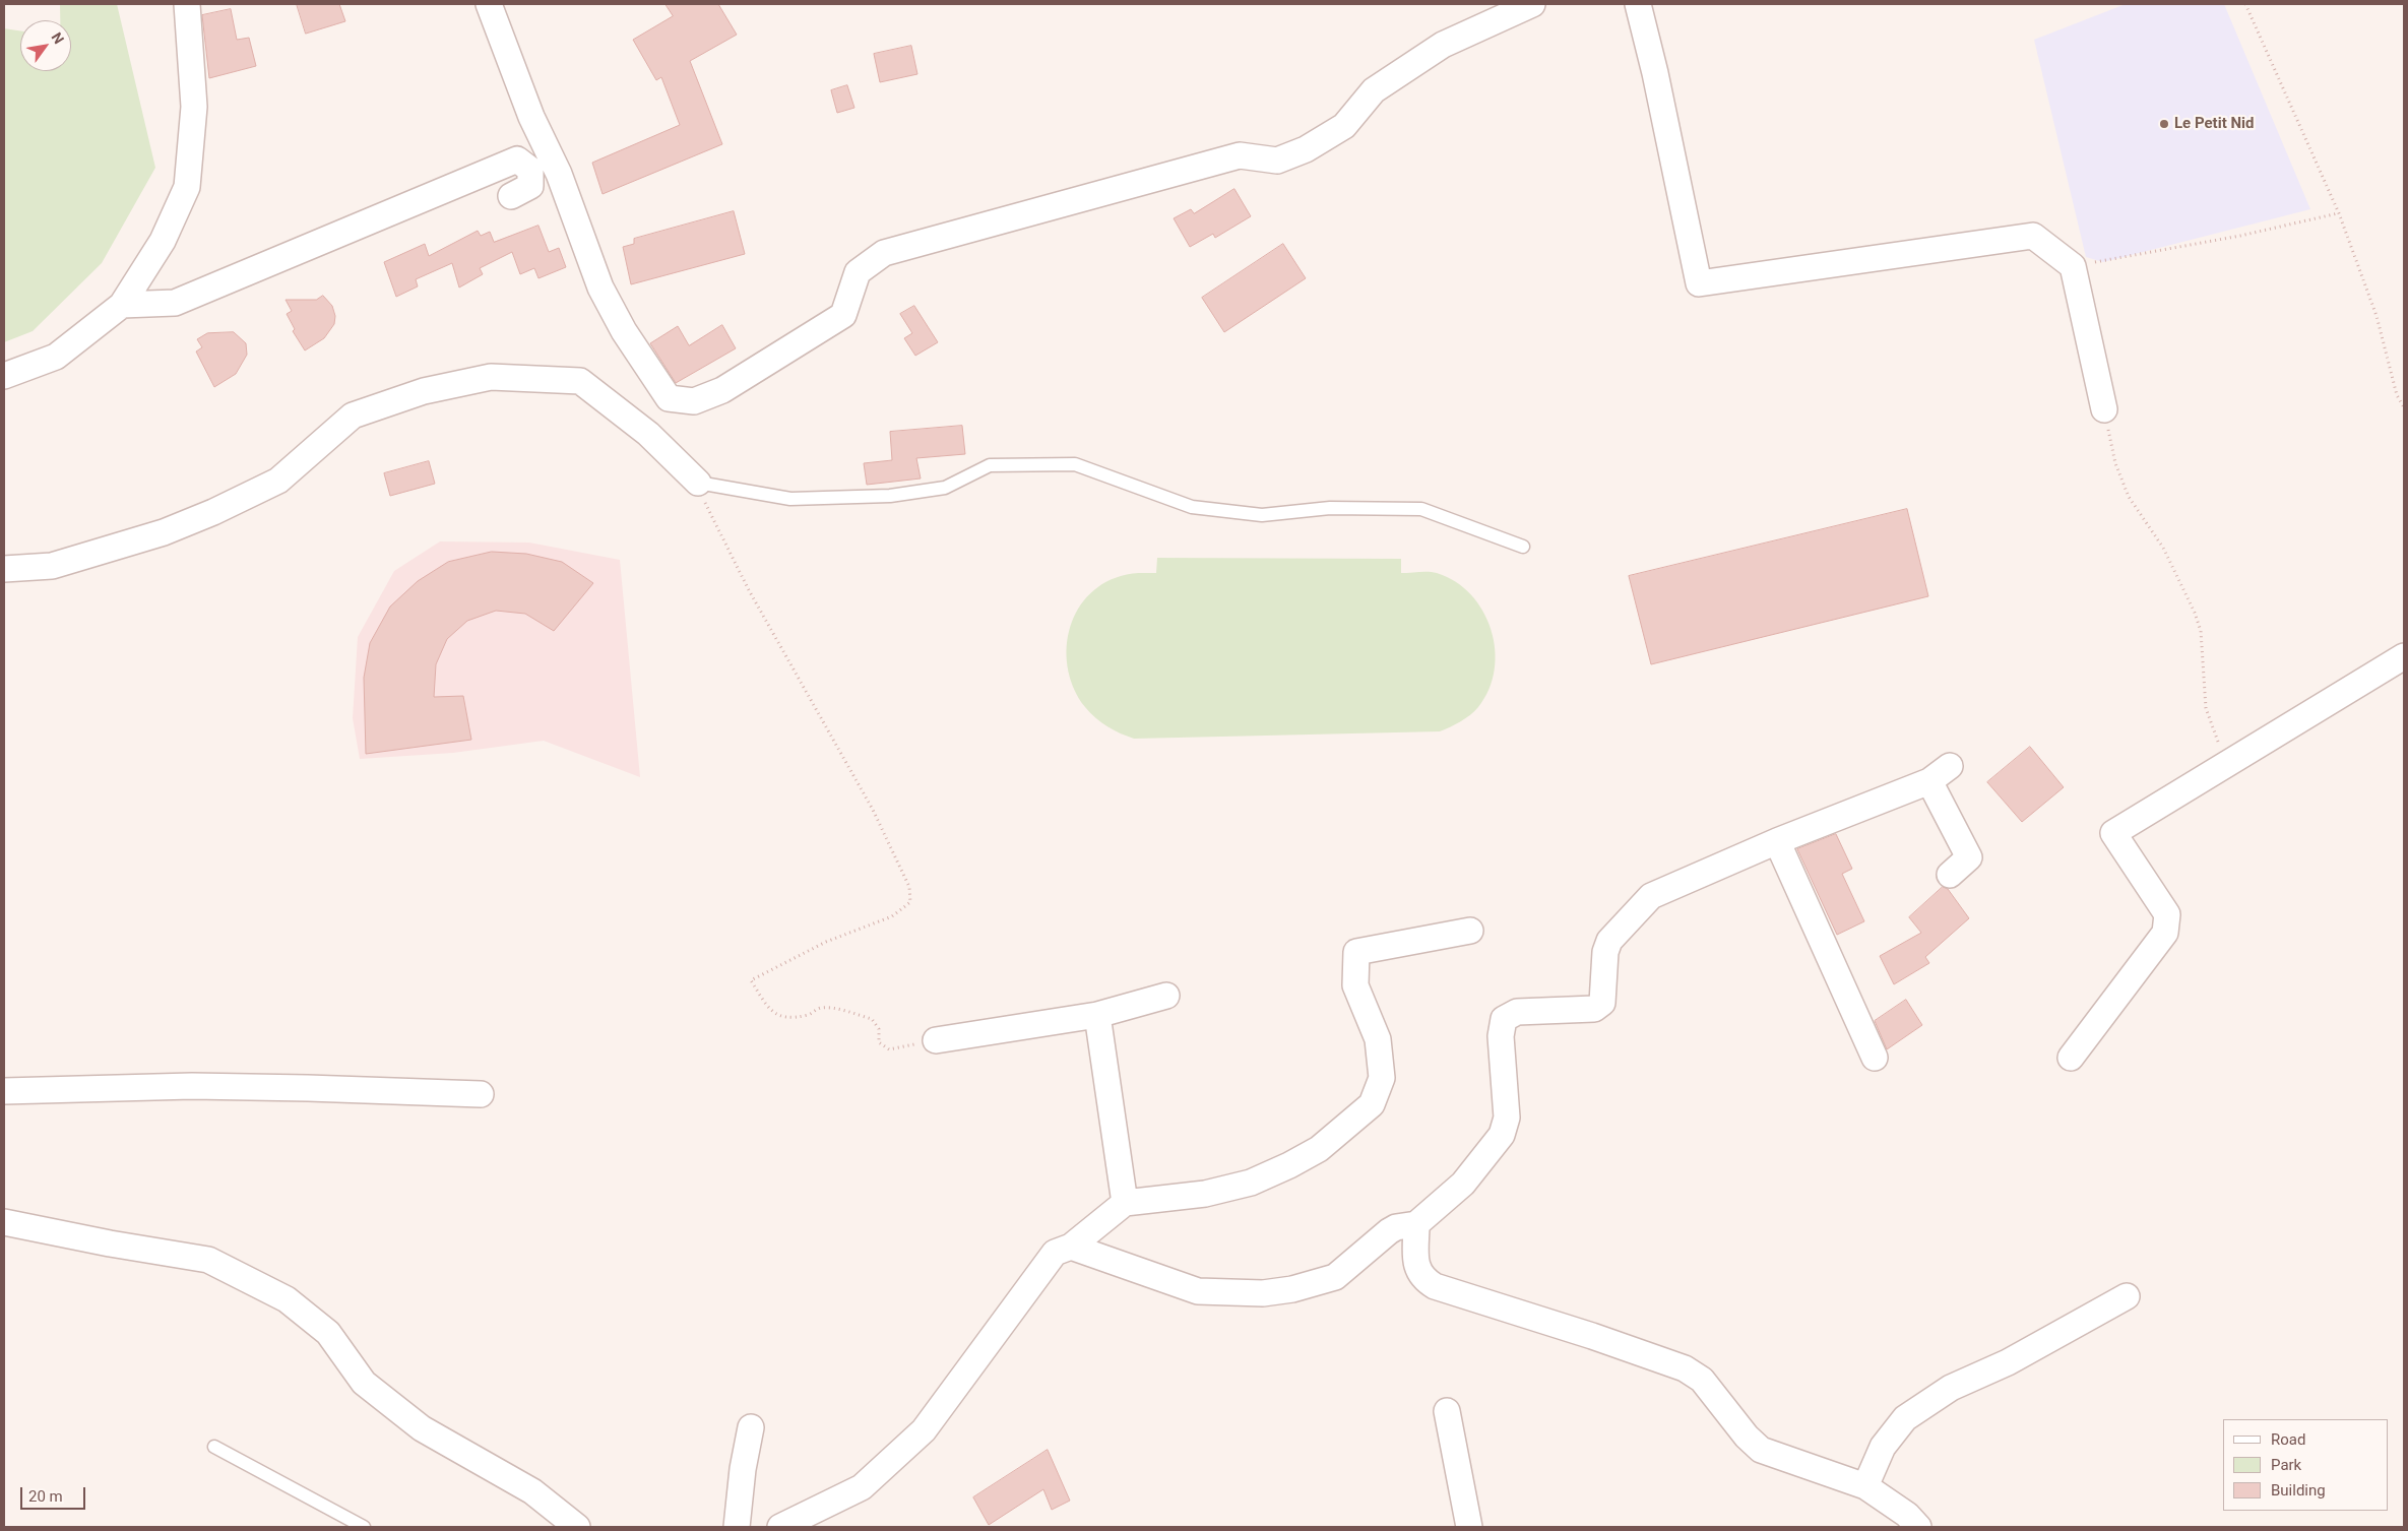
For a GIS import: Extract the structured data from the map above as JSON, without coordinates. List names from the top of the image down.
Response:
{
  "places": ["Le Petit Nid"],
  "legend": ["Road", "Park", "Building"],
  "scale_bar": "20 m",
  "north": "top right"
}
